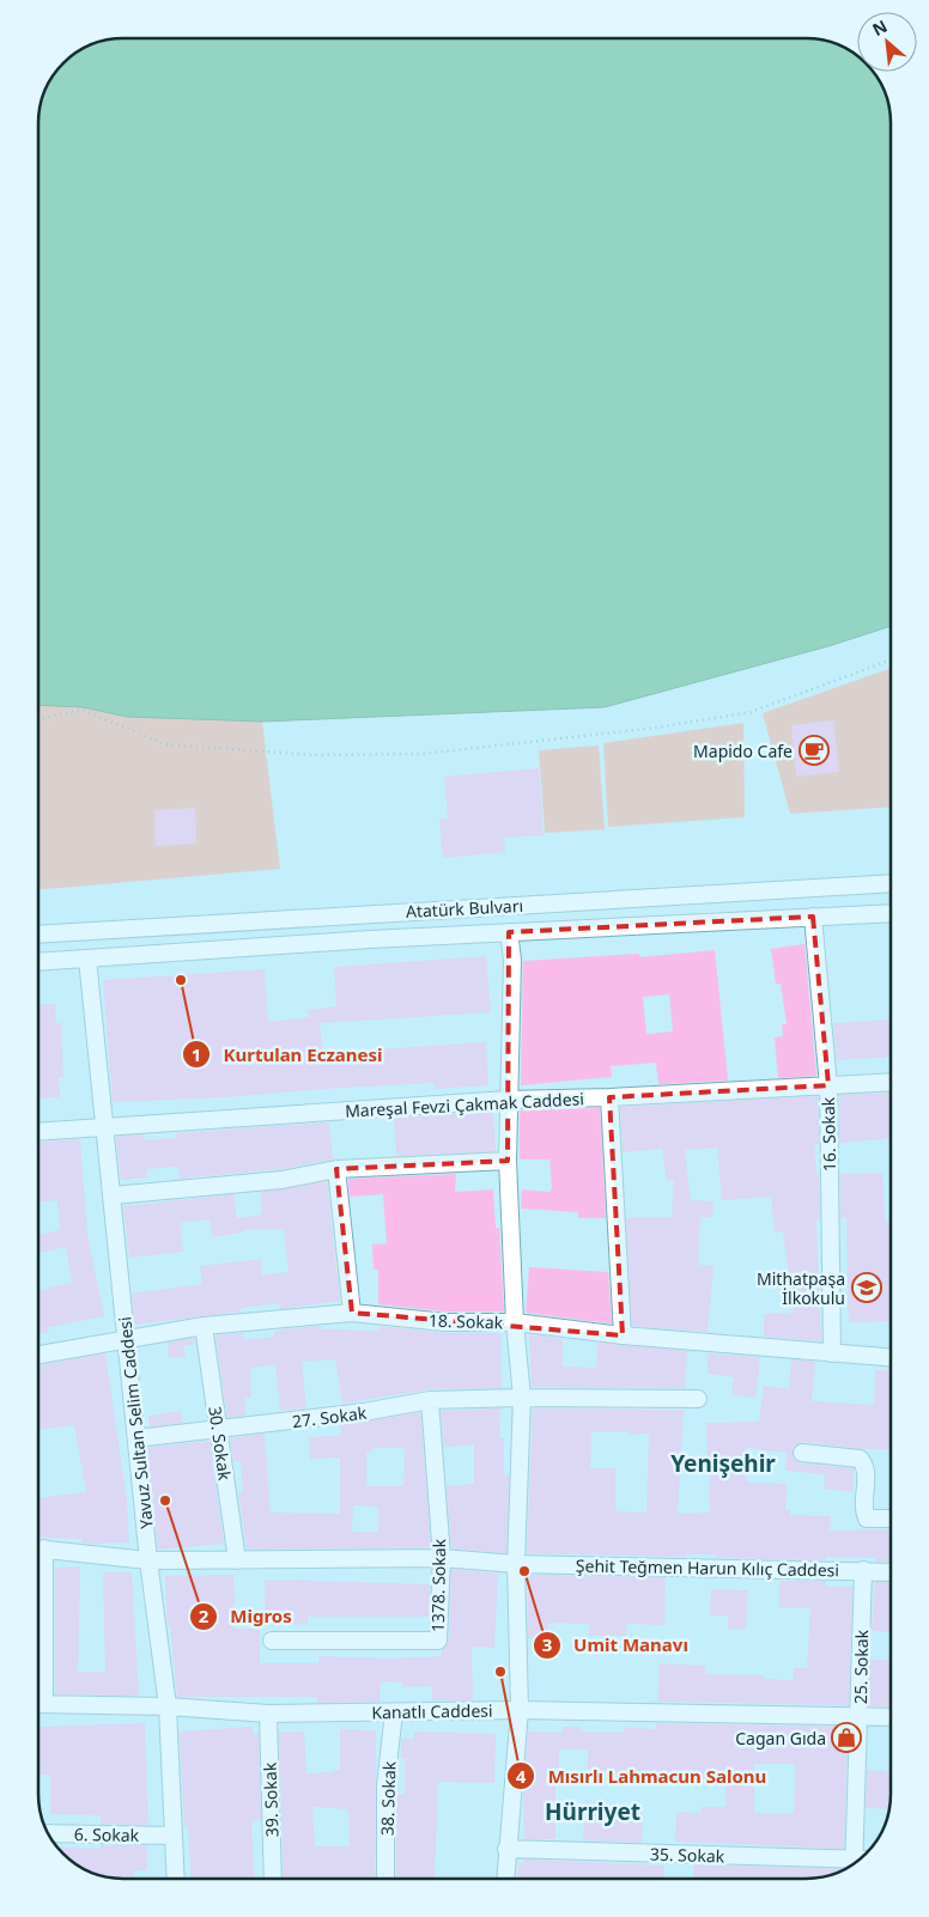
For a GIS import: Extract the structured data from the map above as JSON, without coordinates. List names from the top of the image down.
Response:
{
  "streets": {
    "street": [
      "Atatürk Bulvarı",
      "Mareşal Fevzi Çakmak Caddesi",
      "16. Sokak",
      "18. Sokak",
      "27. Sokak",
      "Yavuz Sultan Selim Caddesi",
      "30. Sokak",
      "Şehit Teğmen Harun Kılıç Caddesi",
      "1378. Sokak",
      "25. Sokak",
      "Kanatlı Caddesi",
      "38. Sokak",
      "39. Sokak",
      "6. Sokak",
      "35. Sokak"
    ]
  },
  "crossings": [
    ["Atatürk Bulvarı", "16. Sokak"],
    ["Atatürk Bulvarı", "Yavuz Sultan Selim Caddesi"],
    ["Mareşal Fevzi Çakmak Caddesi", "16. Sokak"],
    ["Mareşal Fevzi Çakmak Caddesi", "Yavuz Sultan Selim Caddesi"],
    ["16. Sokak", "18. Sokak"],
    ["18. Sokak", "Yavuz Sultan Selim Caddesi"],
    ["18. Sokak", "30. Sokak"],
    ["27. Sokak", "Yavuz Sultan Selim Caddesi"],
    ["27. Sokak", "30. Sokak"],
    ["27. Sokak", "1378. Sokak"],
    ["Yavuz Sultan Selim Caddesi", "Kanatlı Caddesi"],
    ["Yavuz Sultan Selim Caddesi", "6. Sokak"],
    ["Şehit Teğmen Harun Kılıç Caddesi", "25. Sokak"],
    ["25. Sokak", "Kanatlı Caddesi"],
    ["Kanatlı Caddesi", "38. Sokak"],
    ["Kanatlı Caddesi", "39. Sokak"]
  ],
  "districts": ["Yenişehir", "Hürriyet"],
  "places": {
    "cafe": ["Mapido Cafe"],
    "other": [
      "Kurtulan Eczanesi",
      "Migros",
      "Umit Manavı",
      "Mısırlı Lahmacun Salonu"
    ],
    "school or university": ["Mithatpaşa İlkokulu"],
    "shop": ["Cagan Gıda"]
  },
  "north": "top left"
}
